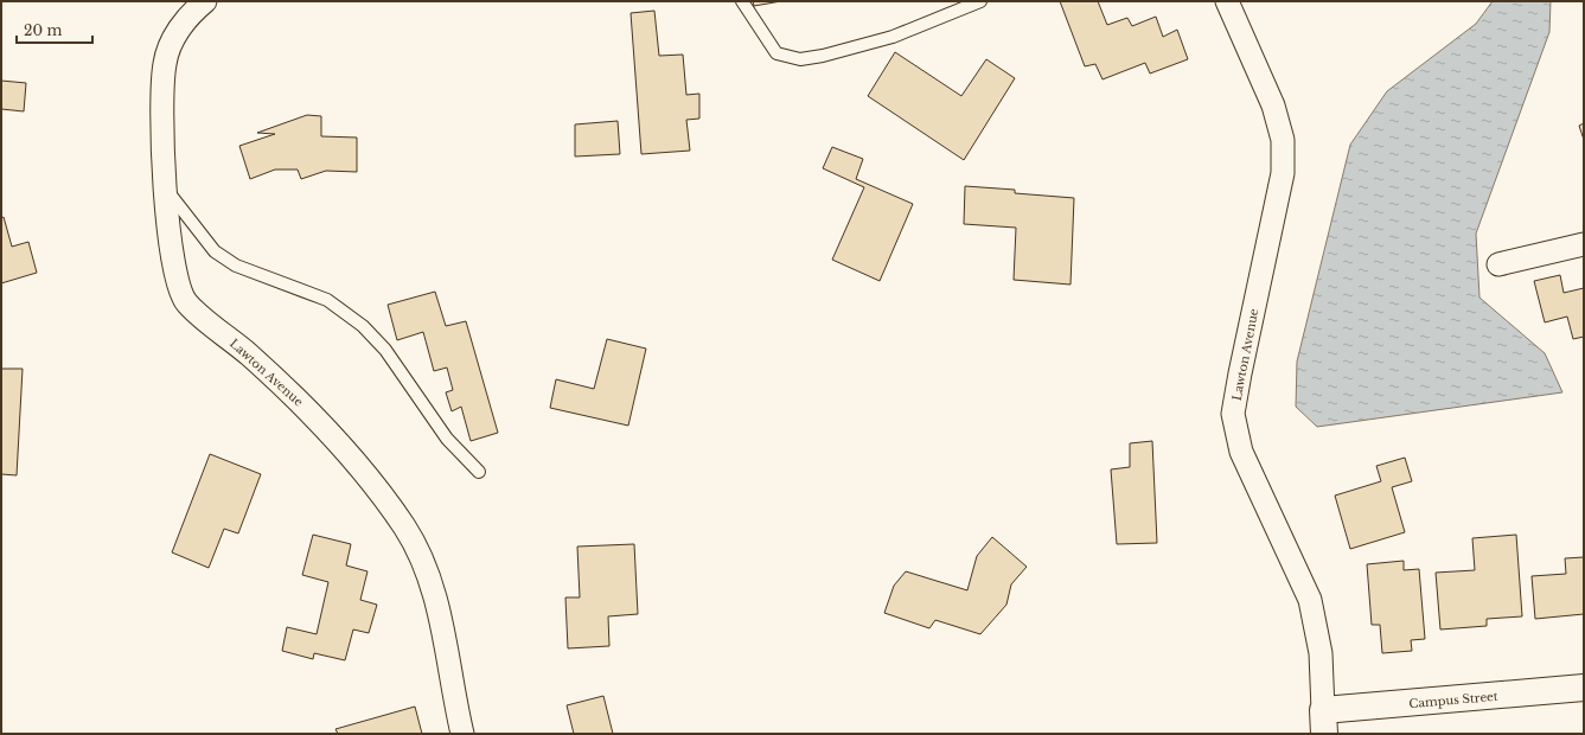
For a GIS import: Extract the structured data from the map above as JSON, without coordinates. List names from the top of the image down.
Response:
{
  "streets": {
    "street": ["Lawton Avenue", "Campus Street"]
  },
  "crossings": [
    ["Lawton Avenue", "Campus Street"]
  ],
  "scale_bar": "20 m"
}
